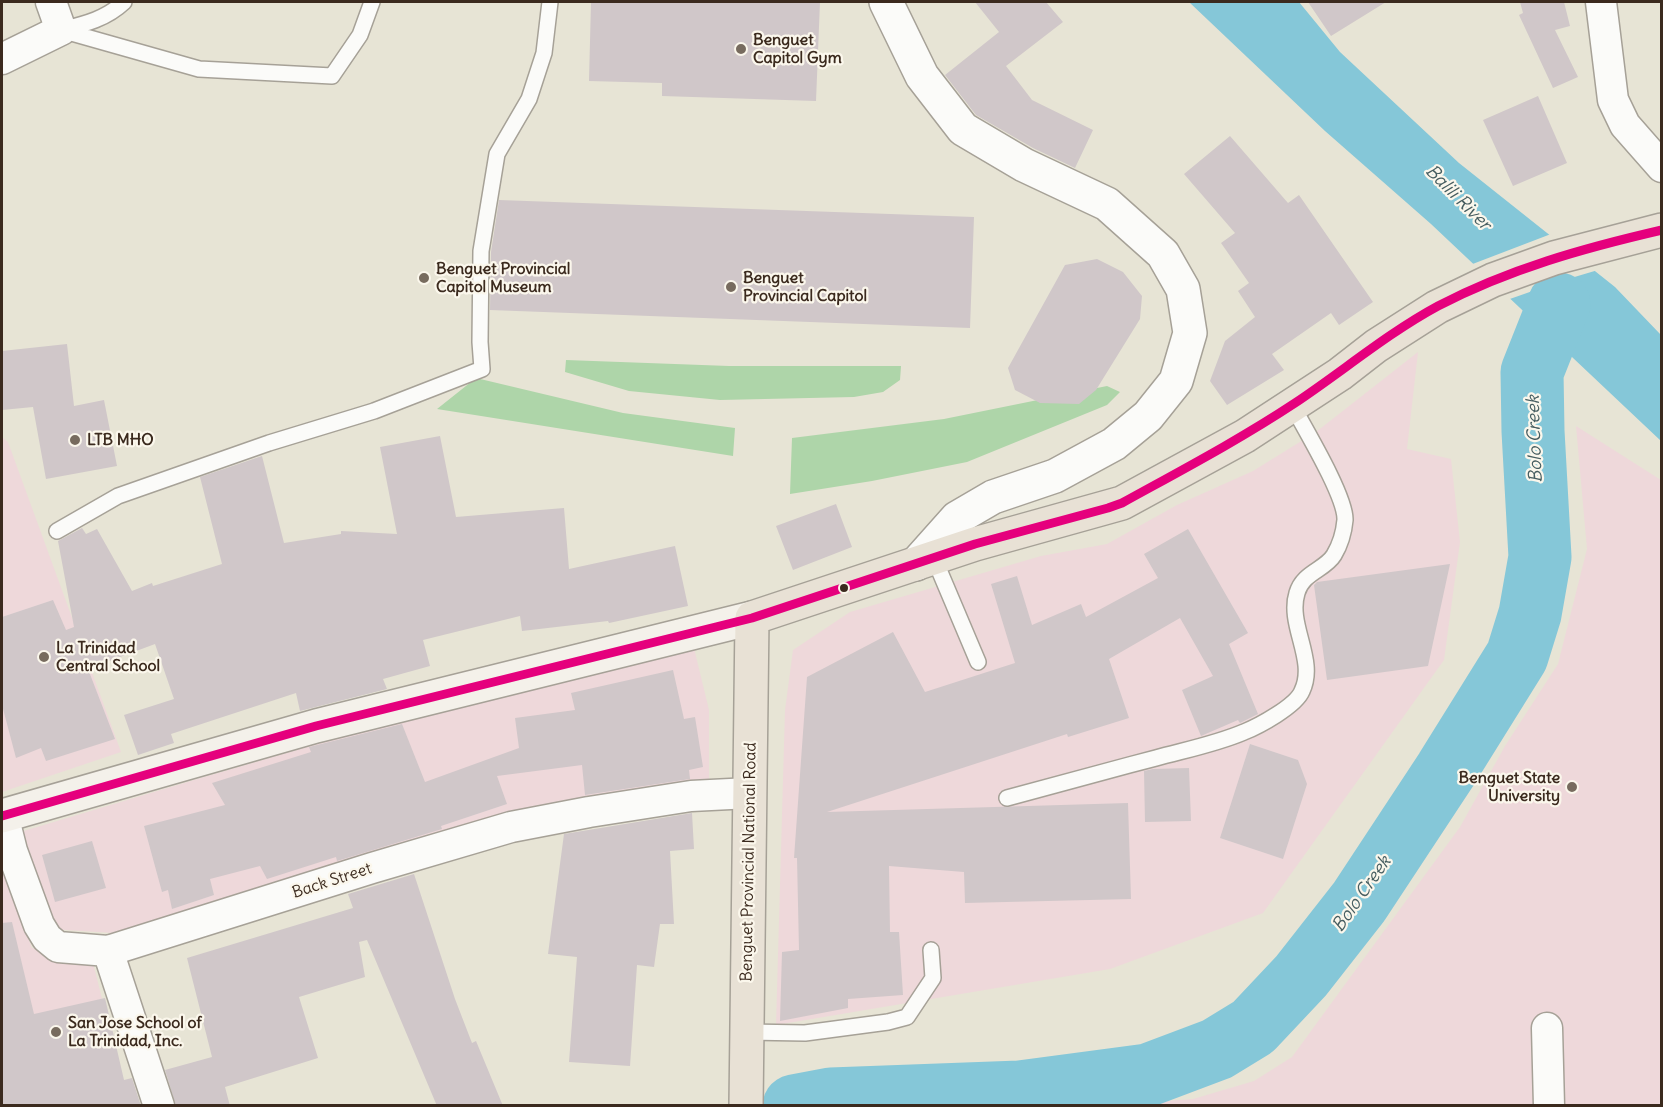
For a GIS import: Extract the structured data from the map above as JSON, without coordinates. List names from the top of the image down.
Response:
{
  "streets": {
    "highway": ["Benguet Provincial National Road"],
    "street": ["Back Street"]
  },
  "crossings": [
    ["Benguet Provincial National Road", "Back Street"]
  ],
  "water": ["Balili River", "Bolo Creek"],
  "places": [
    "Benguet Capitol Gym",
    "Benguet Provincial Capitol Museum",
    "Benguet Provincial Capitol",
    "LTB MHO",
    "La Trinidad Central School",
    "Benguet State University",
    "San Jose School of La Trinidad, Inc."
  ]
}
